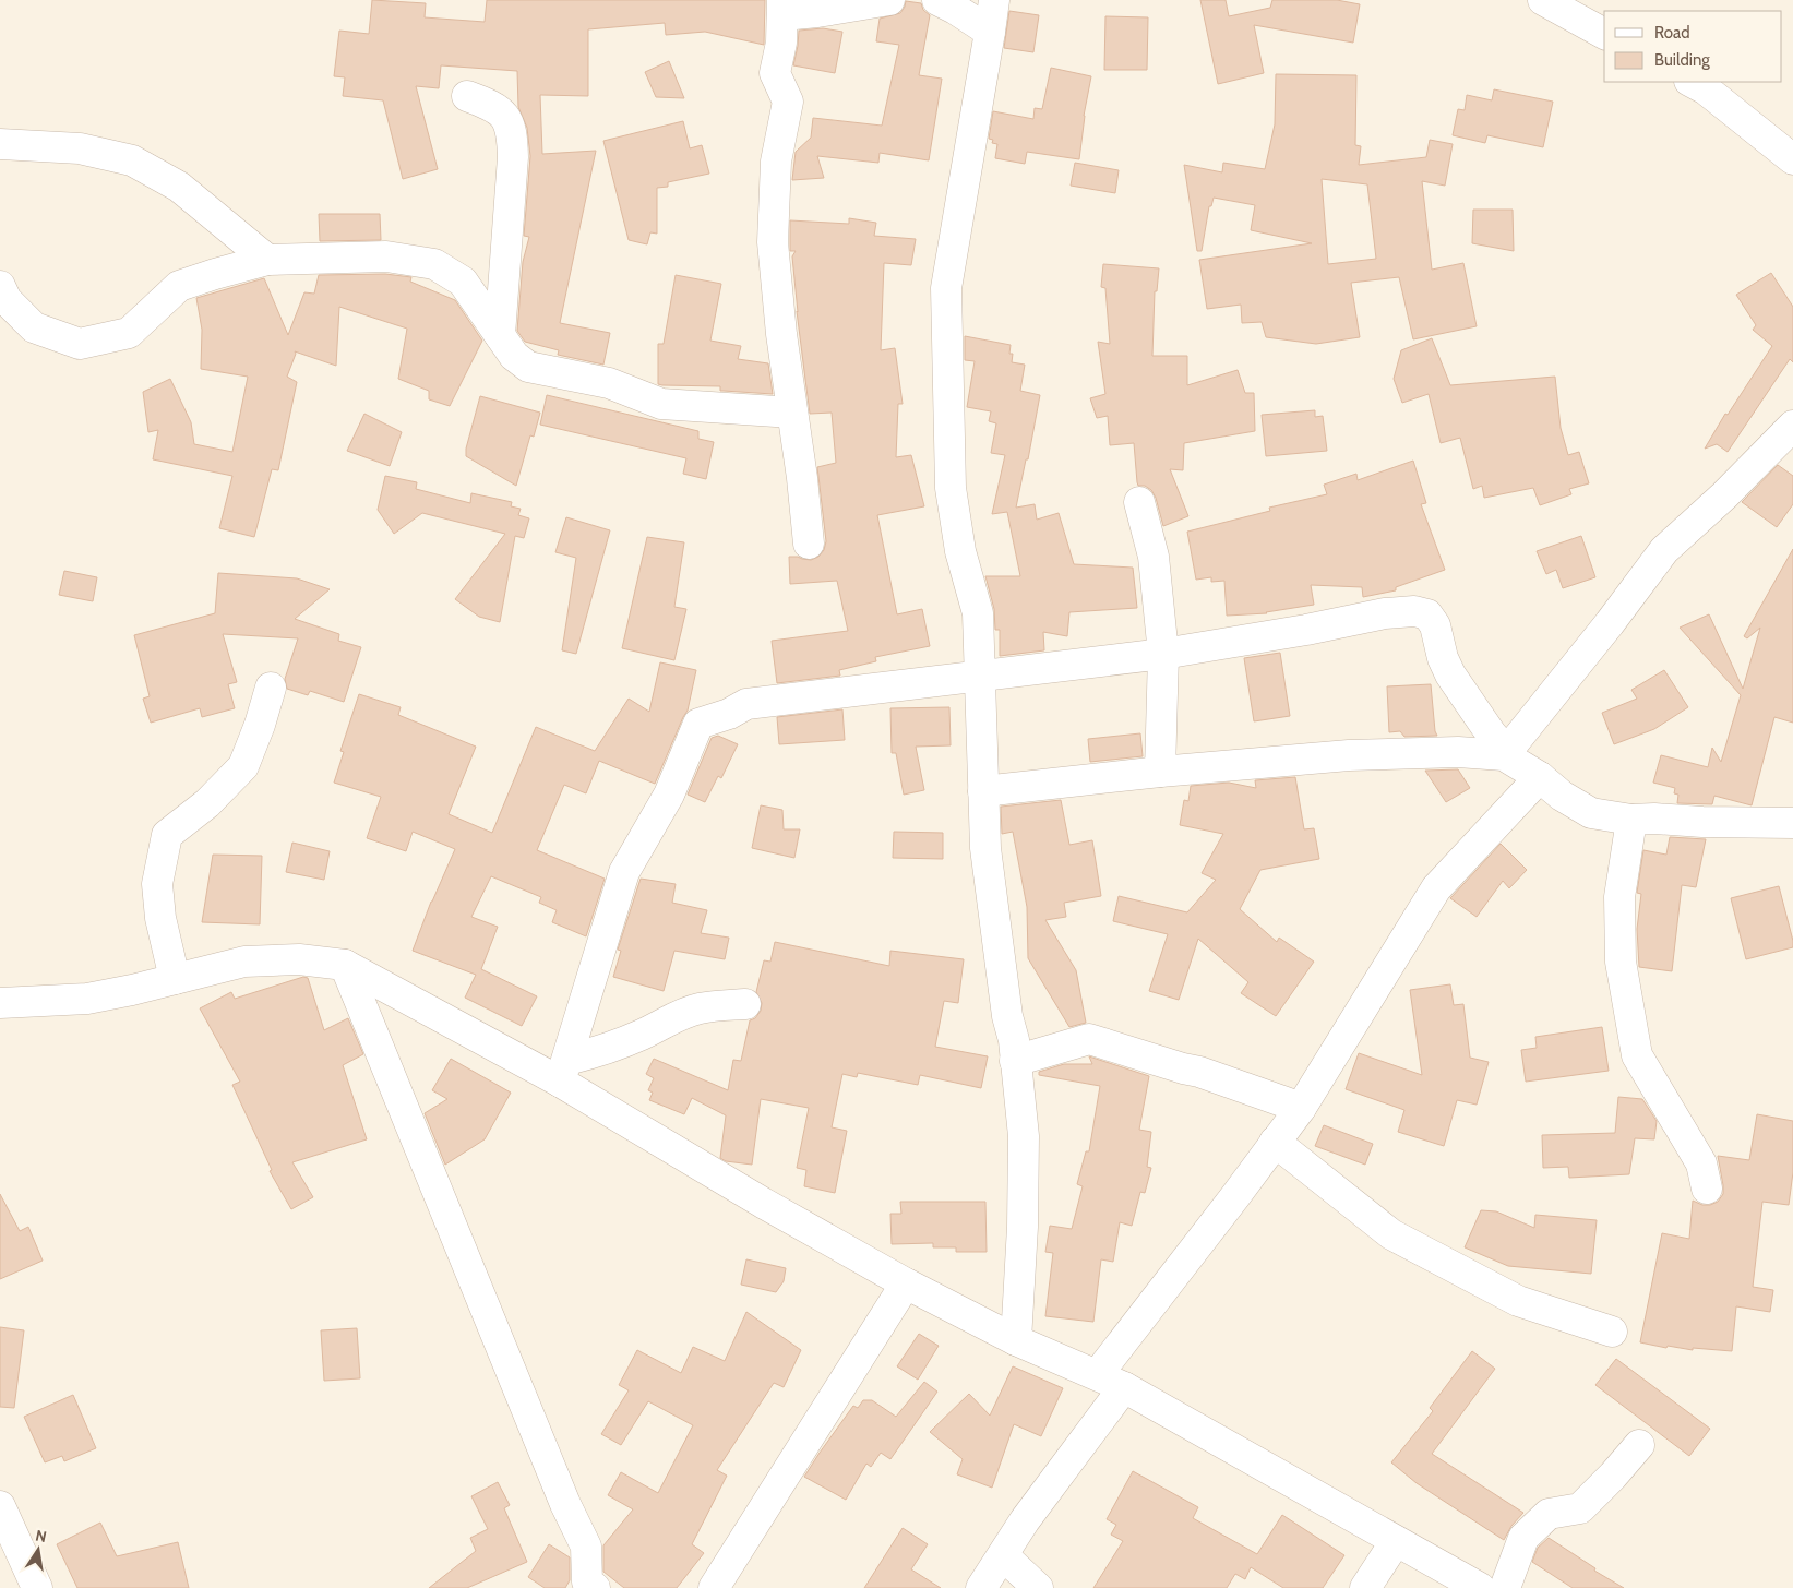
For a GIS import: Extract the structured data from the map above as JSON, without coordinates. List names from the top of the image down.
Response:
{
  "legend": ["Road", "Building"],
  "north": "top"
}
